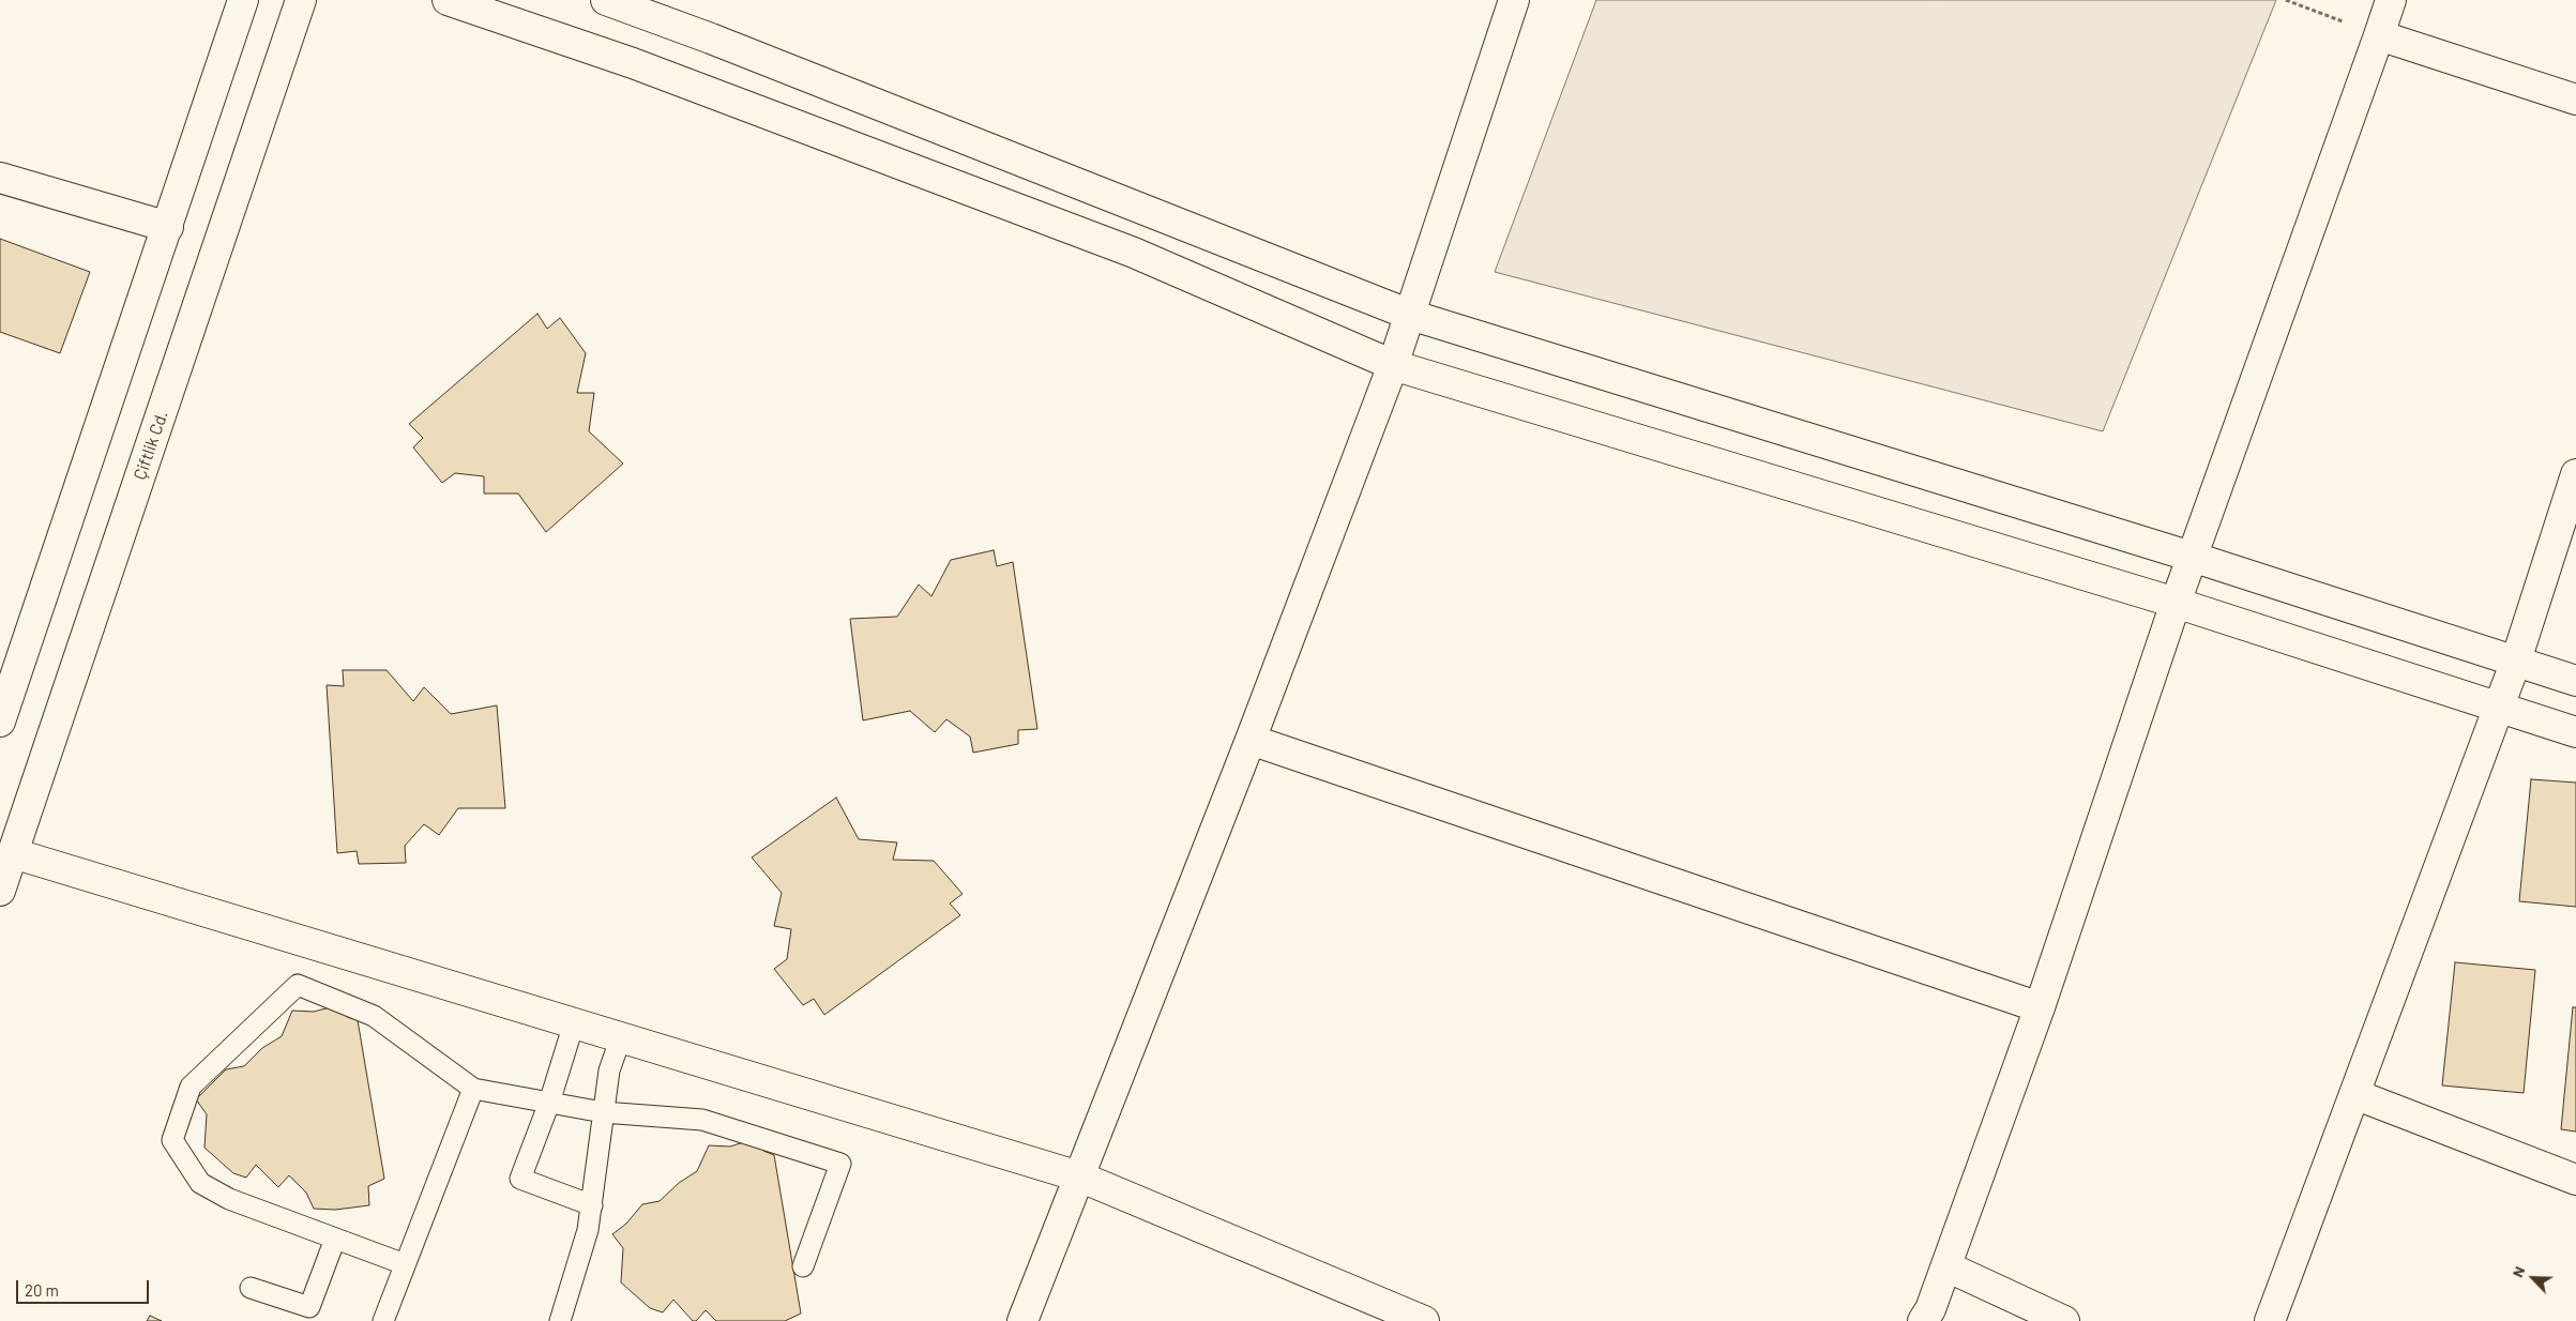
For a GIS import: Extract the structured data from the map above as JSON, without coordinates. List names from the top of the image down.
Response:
{
  "streets": {
    "street": ["Çiftlik Cd."]
  },
  "scale_bar": "20 m",
  "north": "top left"
}
